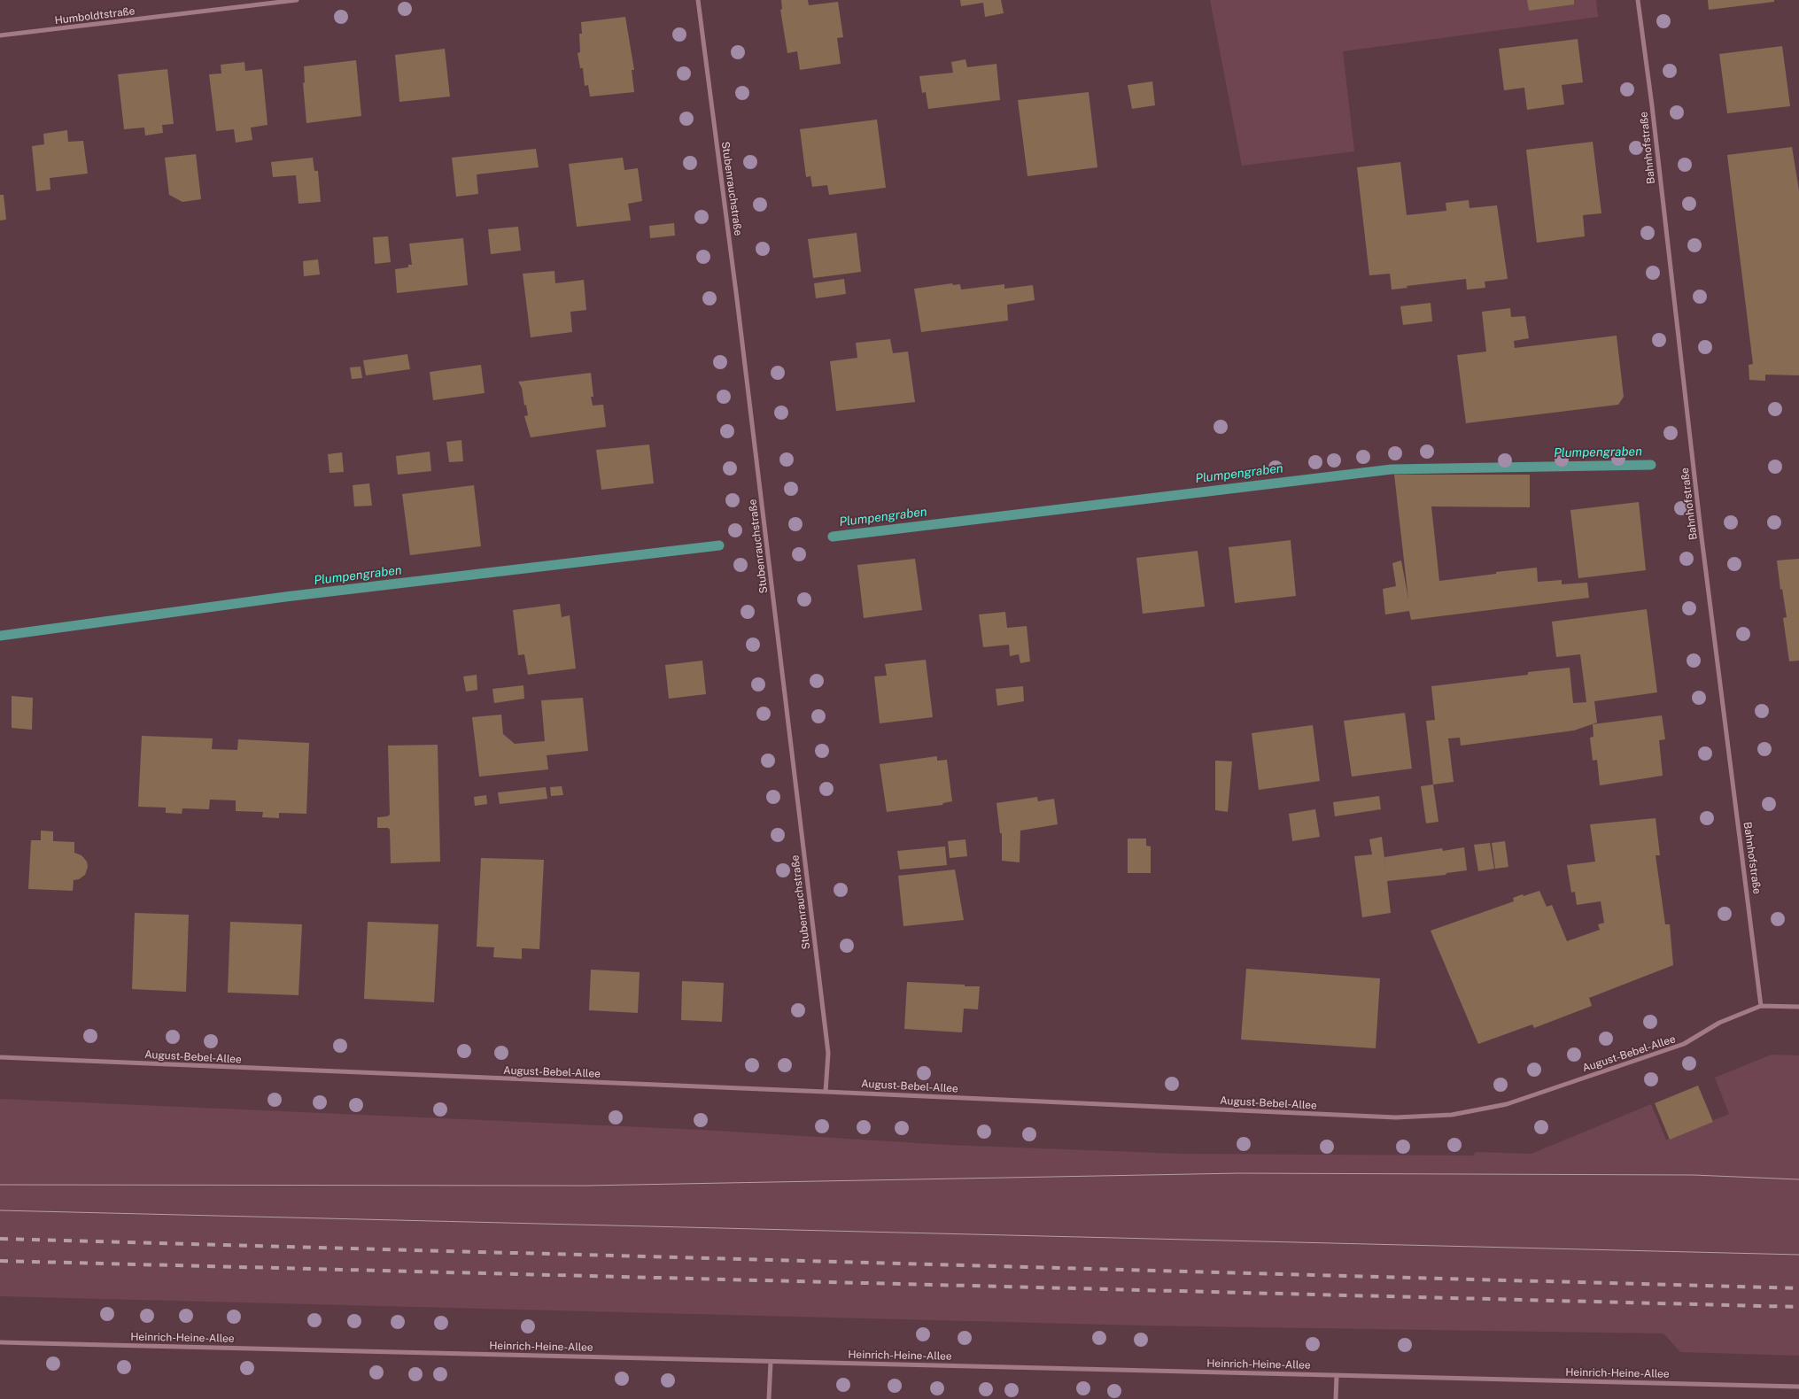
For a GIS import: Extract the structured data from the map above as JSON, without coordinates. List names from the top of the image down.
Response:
{
  "streets": {
    "street": [
      "Humboldtstraße",
      "Bahnhofstraße",
      "Stubenrauchstraße",
      "August-Bebel-Allee",
      "Heinrich-Heine-Allee"
    ]
  },
  "crossings": [
    ["Bahnhofstraße", "August-Bebel-Allee"],
    ["Stubenrauchstraße", "August-Bebel-Allee"]
  ],
  "water": ["Plumpengraben"]
}
